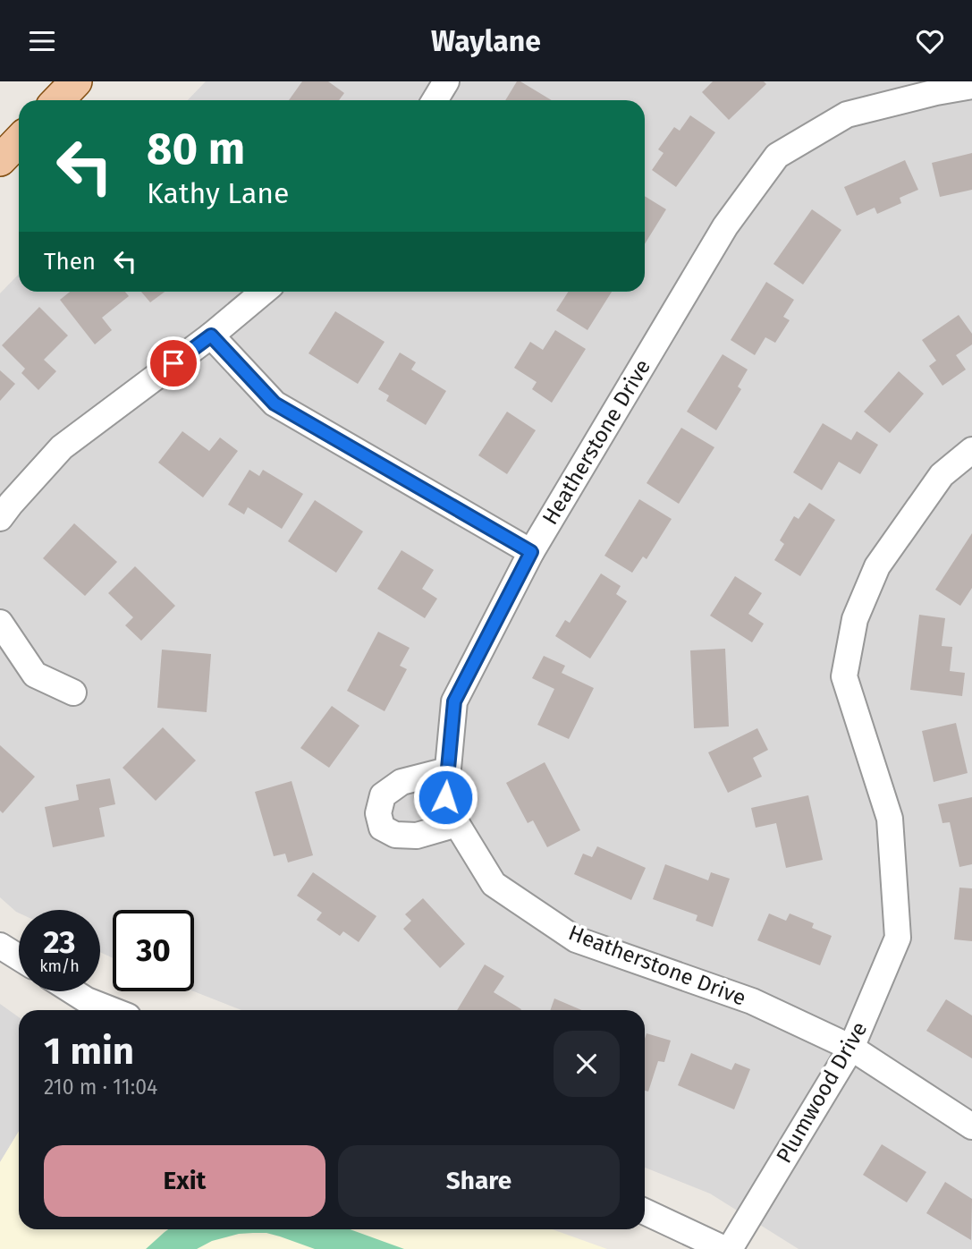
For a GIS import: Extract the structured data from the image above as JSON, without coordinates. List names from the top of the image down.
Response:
{
  "streets": {
    "street": ["Heatherstone Drive", "Plumwood Drive"]
  },
  "crossings": [
    ["Heatherstone Drive", "Plumwood Drive"]
  ],
  "page": {
    "header": "Waylane",
    "turn": ["80 m", "Kathy Lane"],
    "then": "Then",
    "speed": "23 km/h",
    "limit": "30",
    "heading": ["1 min", "210 m · 11:04"],
    "buttons": ["Exit", "Share"]
  }
}
